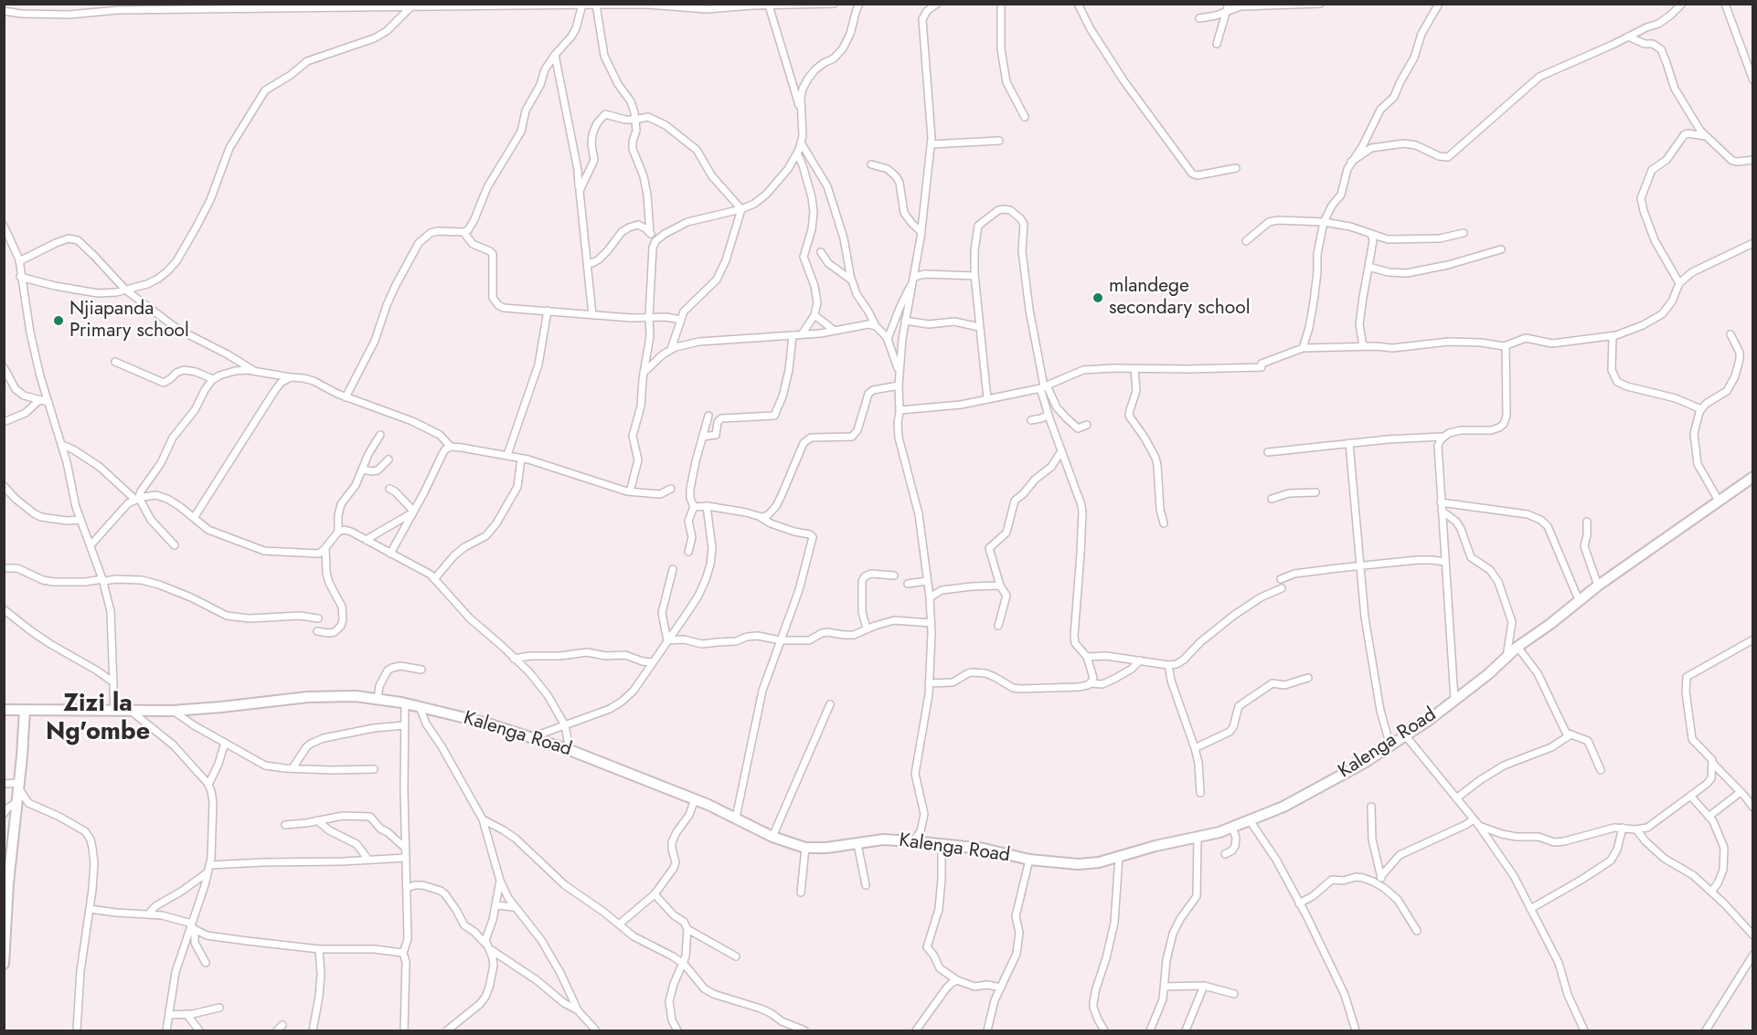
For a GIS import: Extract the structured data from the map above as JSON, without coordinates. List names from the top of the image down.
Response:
{
  "streets": {
    "main road": ["Kalenga Road"]
  },
  "districts": ["Zizi la Ng'ombe"],
  "places": ["mlandege secondary school", "Njiapanda Primary school"]
}
